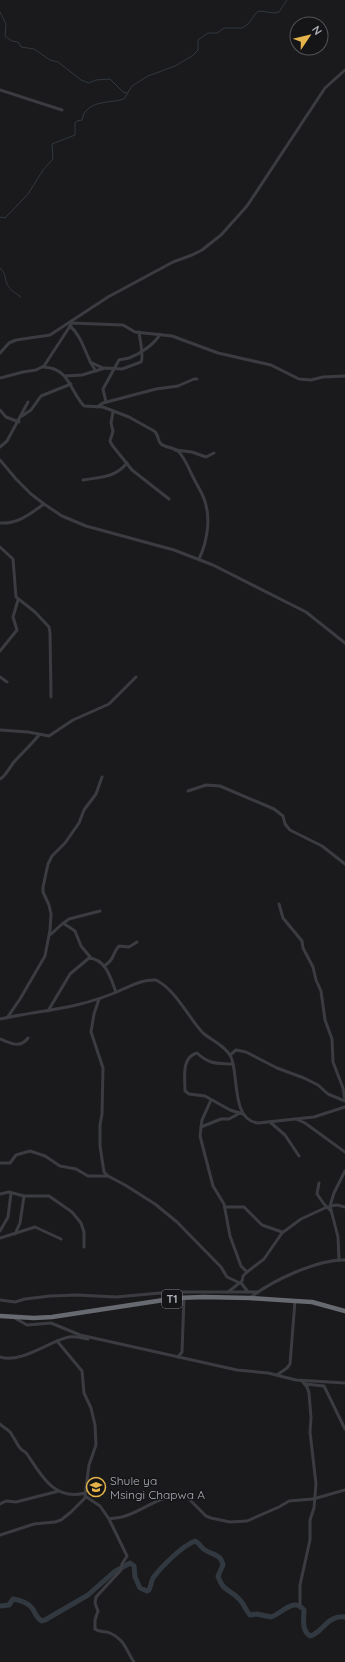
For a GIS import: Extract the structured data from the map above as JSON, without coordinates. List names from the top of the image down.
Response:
{
  "streets": {
    "highway": ["T1"]
  },
  "places": {
    "school or university": ["Shule ya Msingi Chapwa A"]
  },
  "north": "top right"
}
